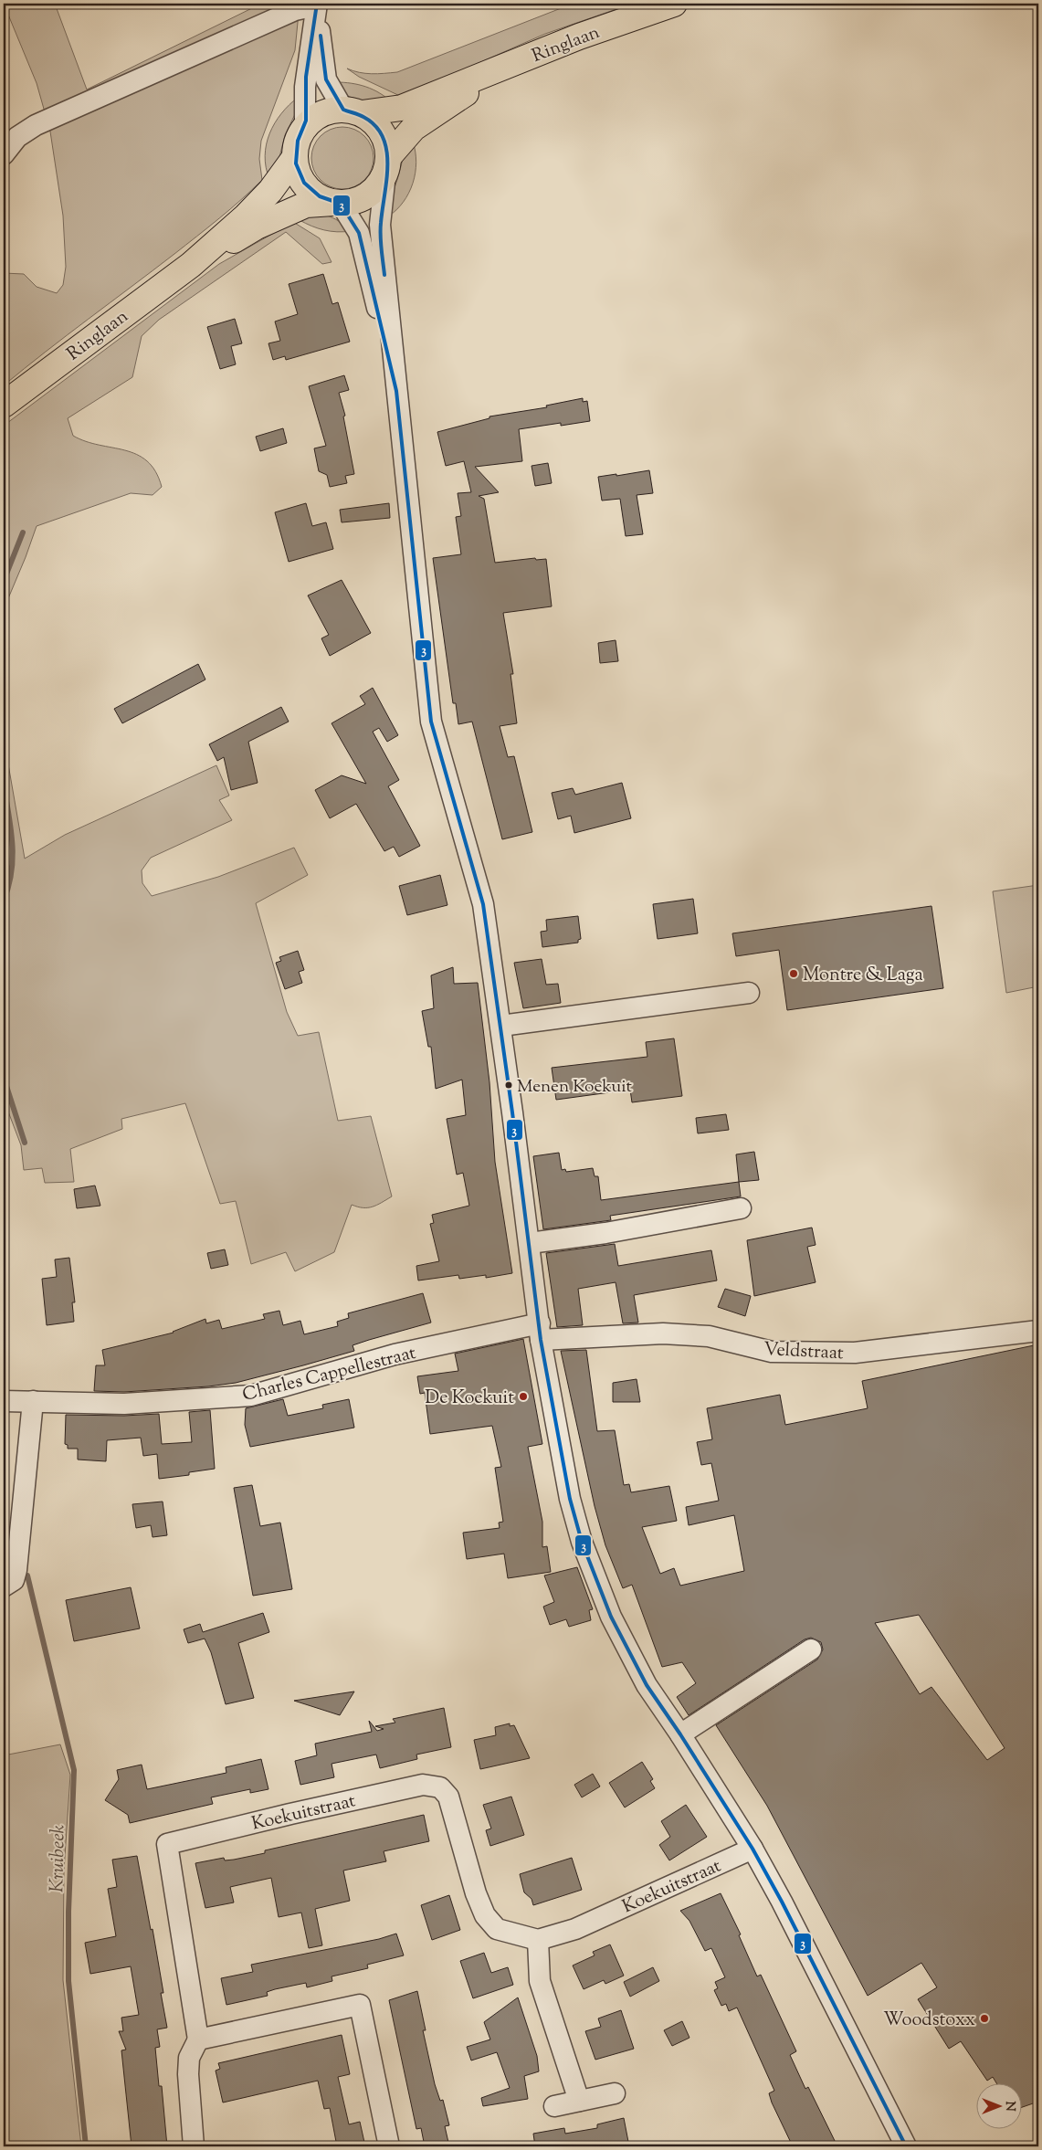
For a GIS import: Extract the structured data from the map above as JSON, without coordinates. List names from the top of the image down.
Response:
{
  "streets": {
    "main road": ["Ringlaan"],
    "street": ["Veldstraat", "Charles Cappellestraat", "Koekuitstraat"]
  },
  "crossings": [
    ["Veldstraat", "Charles Cappellestraat"]
  ],
  "water": ["Kruibeek"],
  "places": [
    "Montre & Laga",
    "Menen Koekuit",
    "De Koekuit",
    "Woodstoxx"
  ],
  "lines": ["transit line 3"],
  "north": "right"
}
